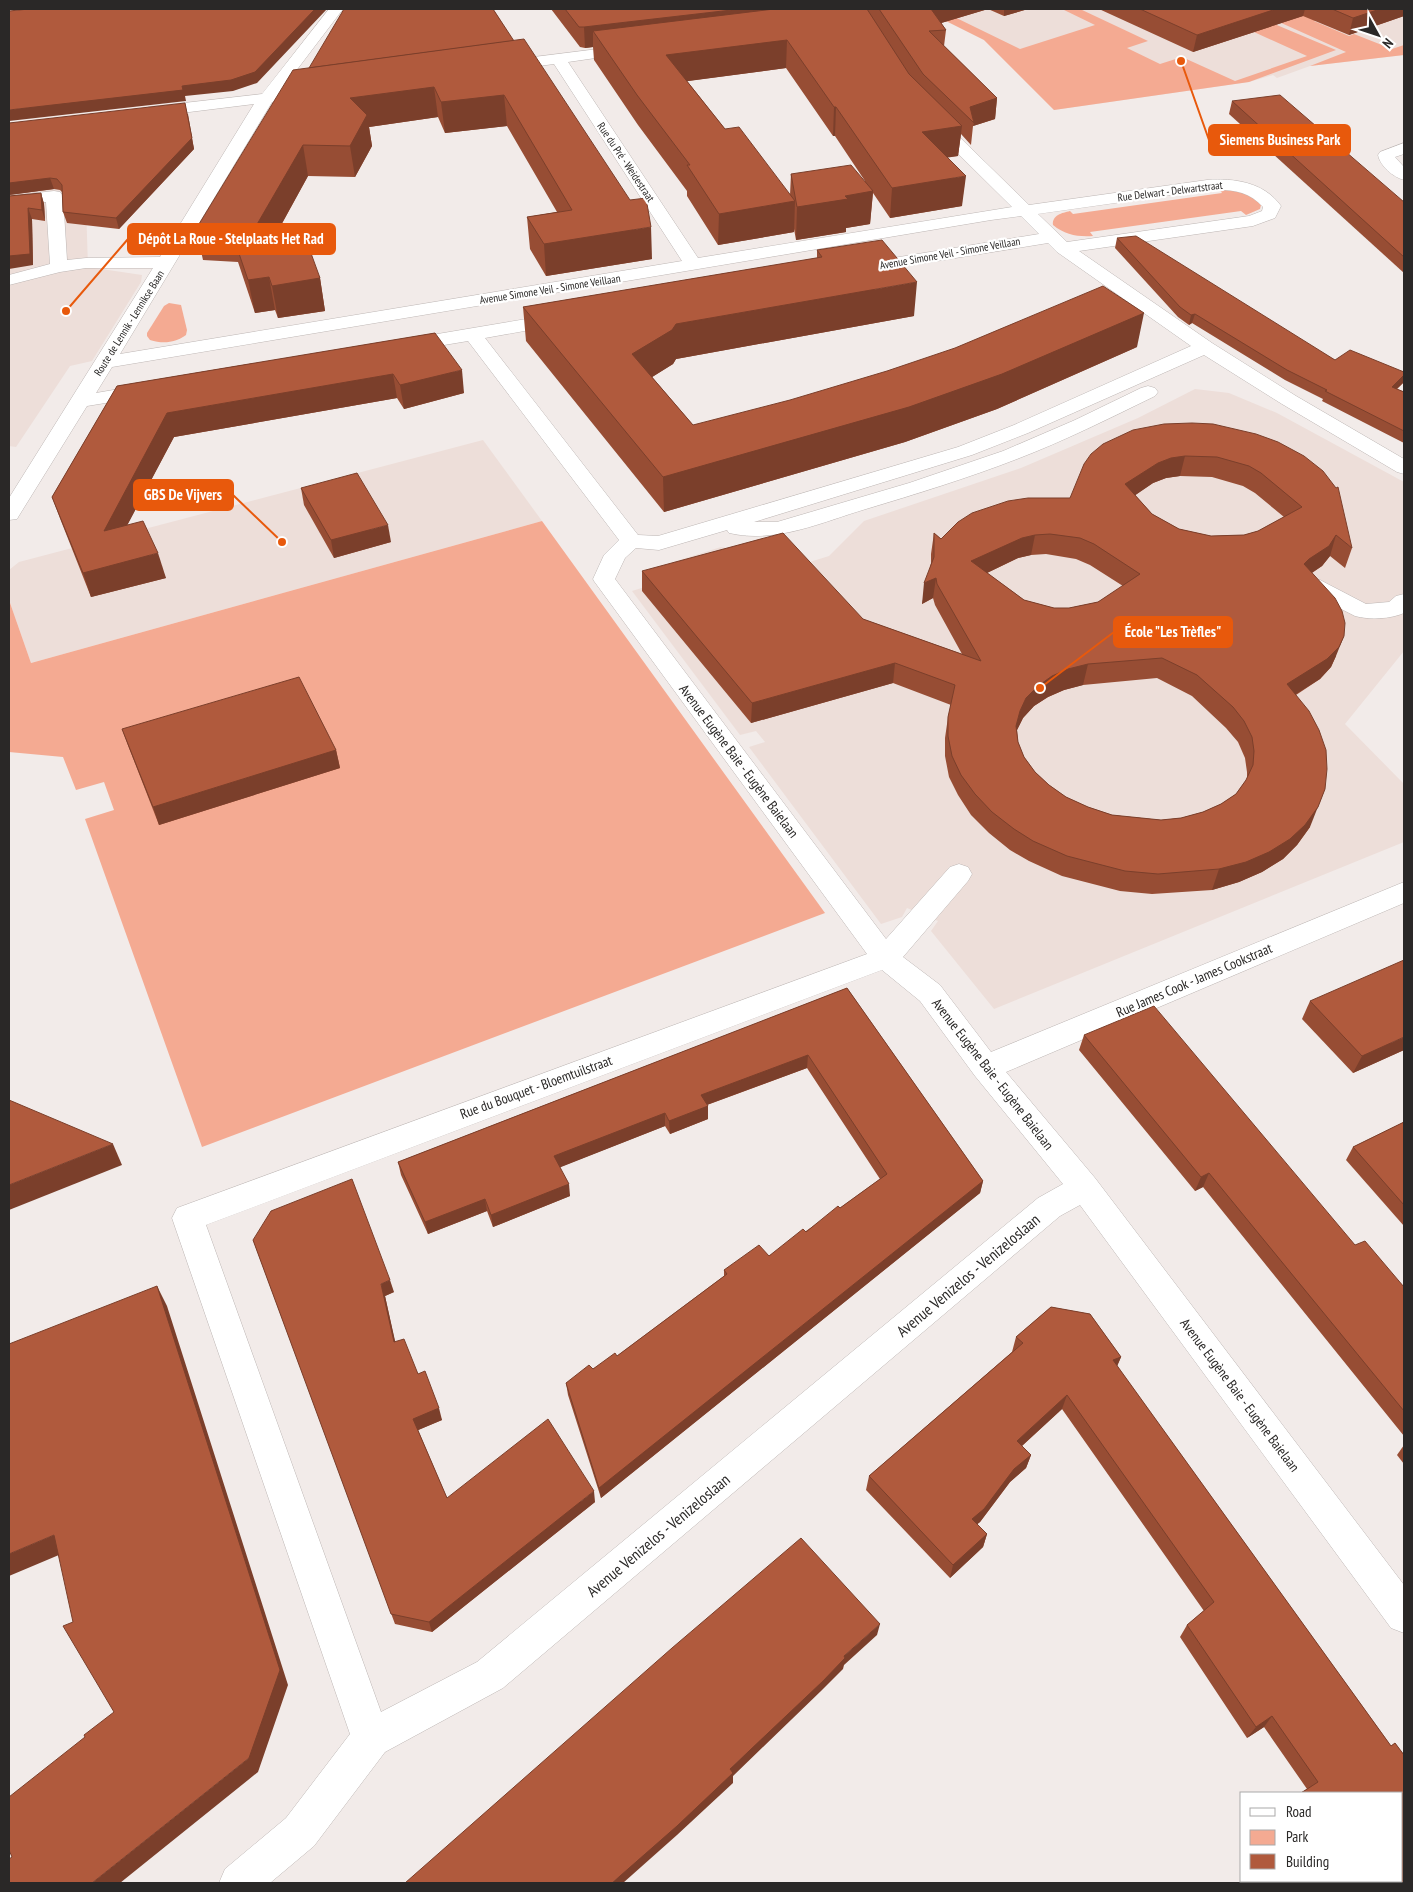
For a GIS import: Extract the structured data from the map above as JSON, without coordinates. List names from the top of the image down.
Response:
{
  "streets": {
    "street": [
      "Rue du Pré - Weidestraat",
      "Rue Delwart - Delwartstraat",
      "Avenue Simone Veil - Simone Veillaan",
      "Route de Lennik - Lennikse Baan",
      "Avenue Eugène Baie - Eugène Baielaan",
      "Rue James Cook - James Cookstraat",
      "Rue du Bouquet - Bloemtuilstraat",
      "Avenue Venizelos - Venizeloslaan"
    ]
  },
  "crossings": [
    ["Rue du Pré - Weidestraat", "Avenue Simone Veil - Simone Veillaan"],
    ["Rue Delwart - Delwartstraat", "Avenue Simone Veil - Simone Veillaan"],
    ["Avenue Simone Veil - Simone Veillaan", "Route de Lennik - Lennikse Baan"],
    ["Avenue Eugène Baie - Eugène Baielaan", "Rue James Cook - James Cookstraat"],
    ["Avenue Eugène Baie - Eugène Baielaan", "Rue du Bouquet - Bloemtuilstraat"],
    ["Avenue Eugène Baie - Eugène Baielaan", "Avenue Venizelos - Venizeloslaan"],
    ["Rue du Bouquet - Bloemtuilstraat", "Avenue Venizelos - Venizeloslaan"]
  ],
  "places": [
    "Siemens Business Park",
    "Dépôt La Roue - Stelplaats Het Rad",
    "GBS De Vijvers",
    "École \"Les Trèfles\""
  ],
  "legend": ["Road", "Park", "Building"],
  "north": "bottom right"
}
